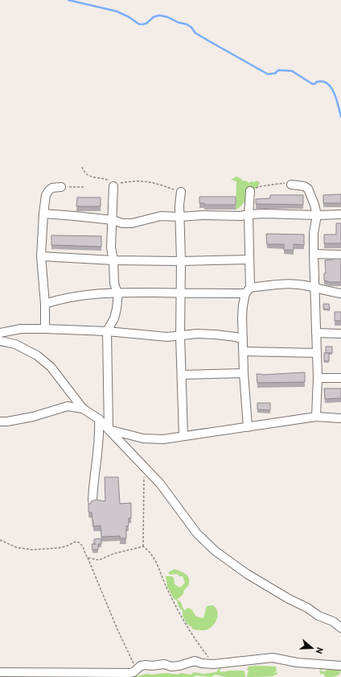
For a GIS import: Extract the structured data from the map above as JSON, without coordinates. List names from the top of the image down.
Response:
{
  "north": "right"
}
